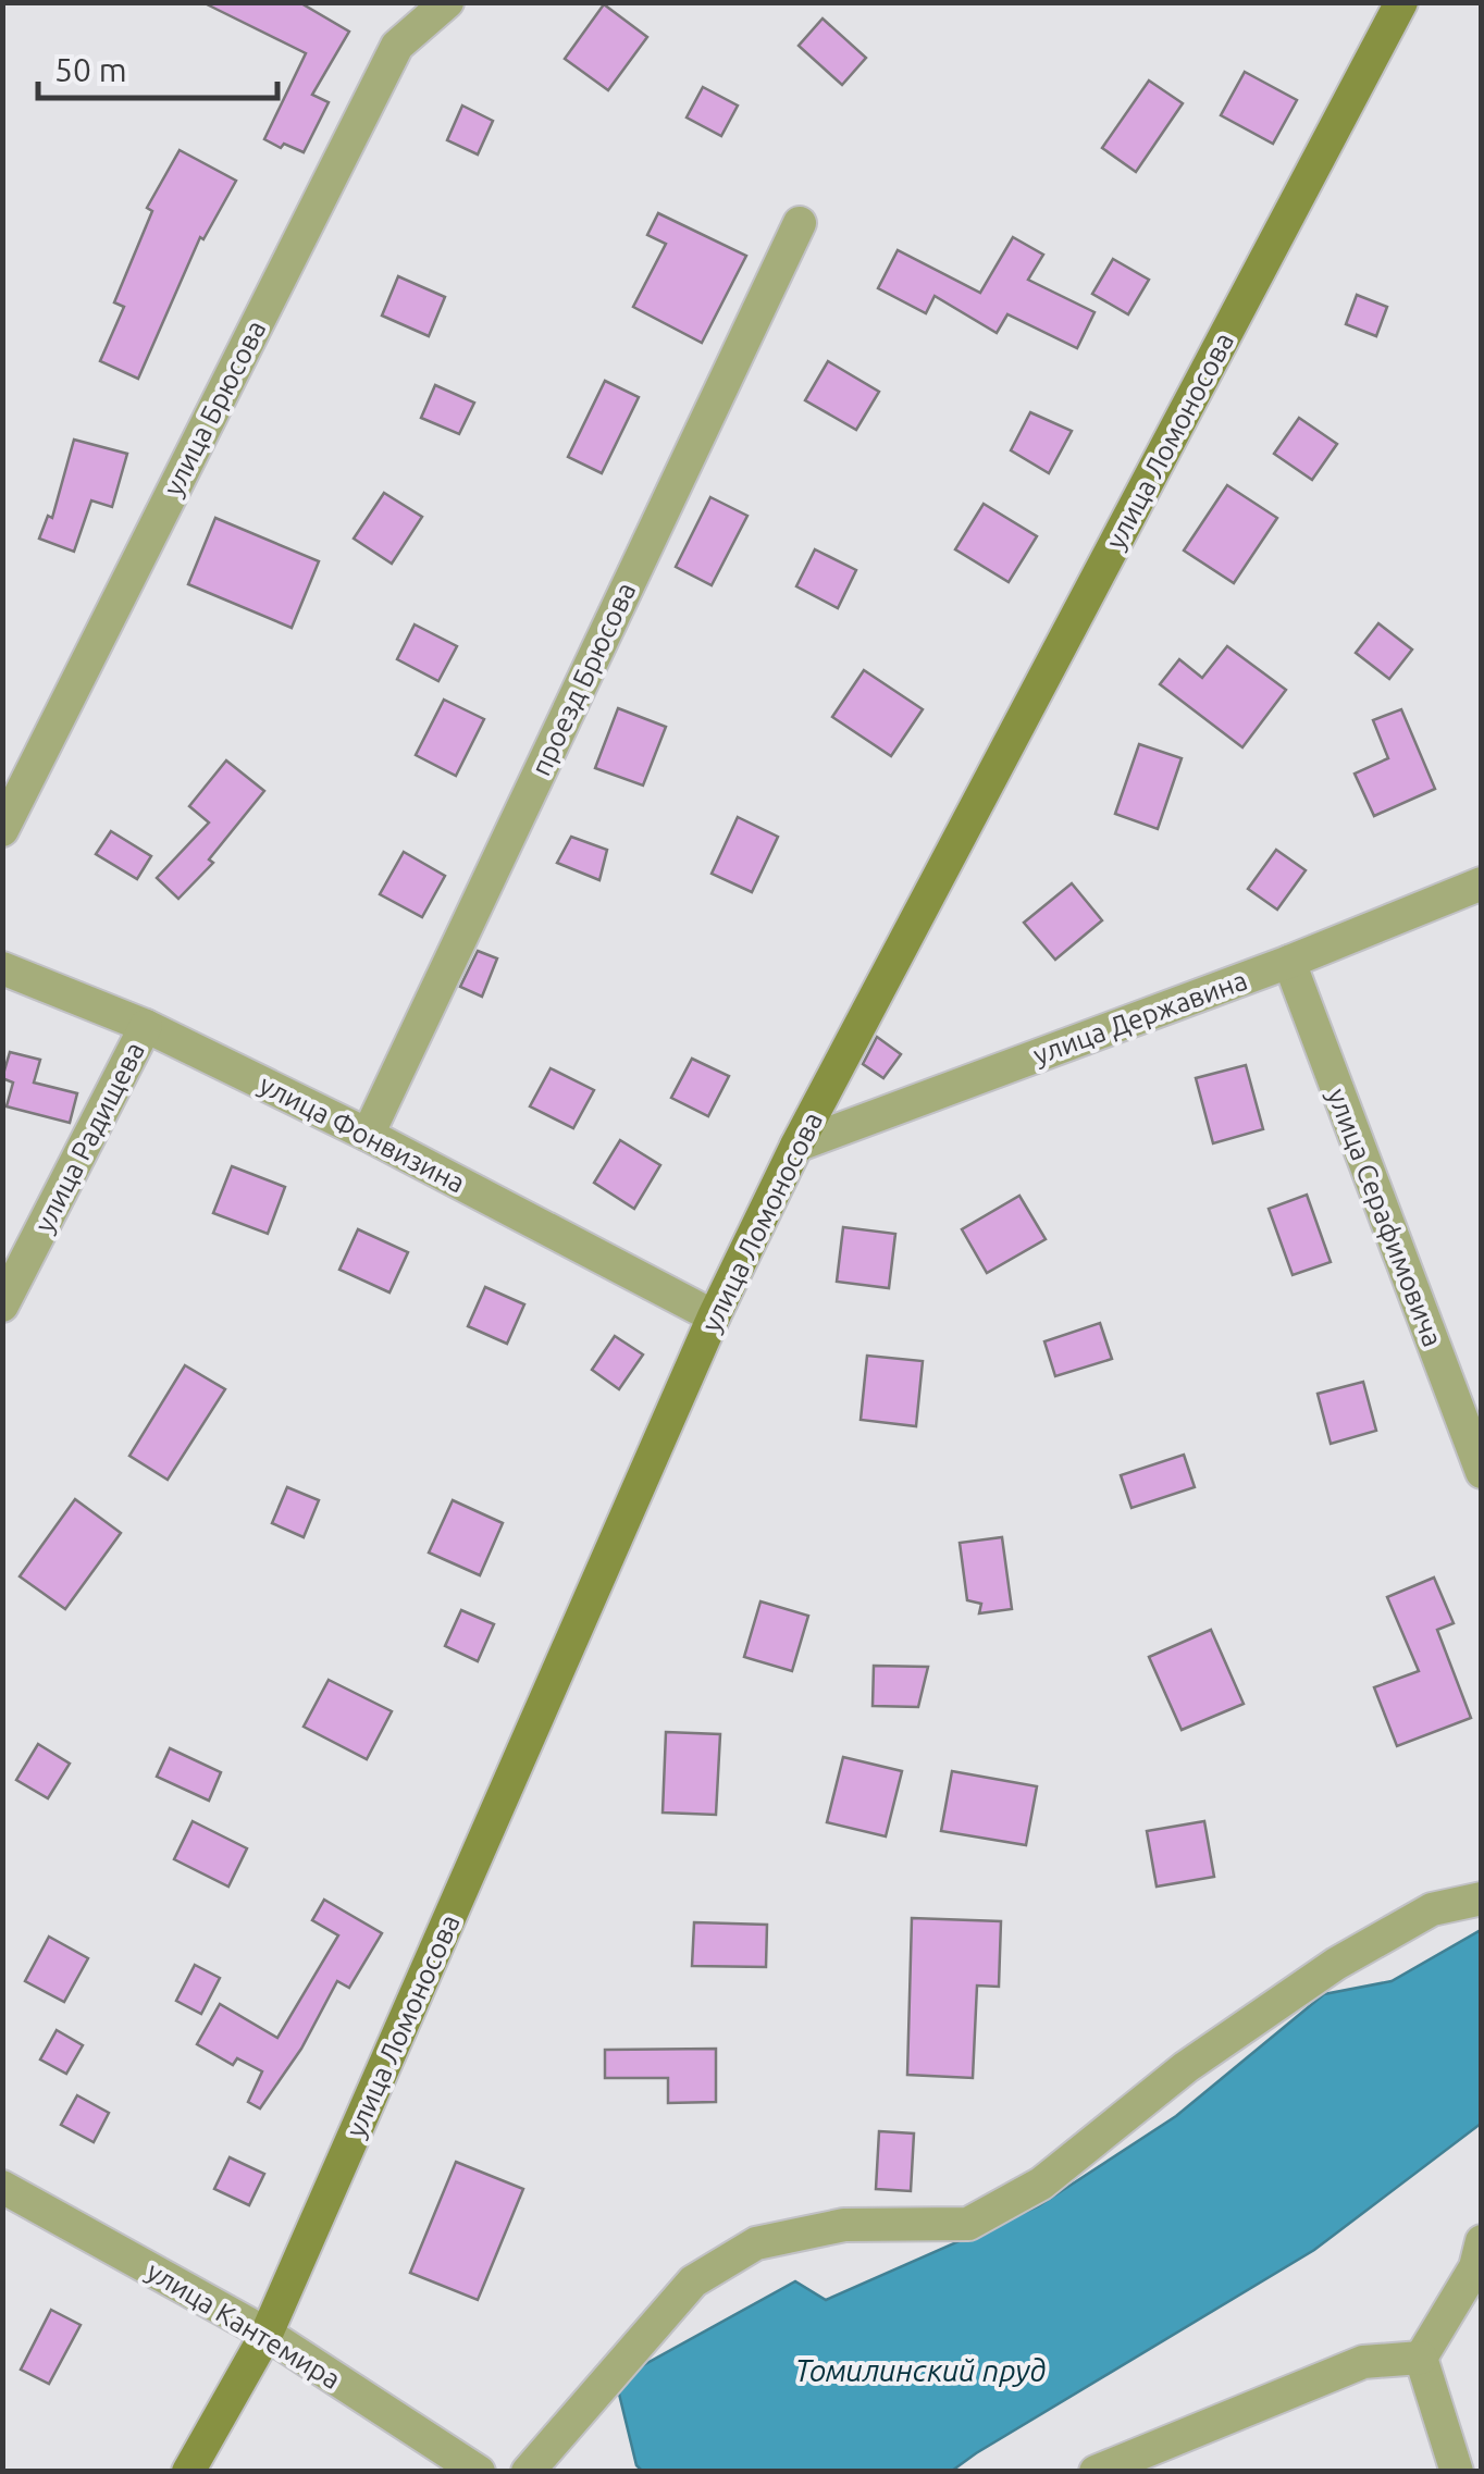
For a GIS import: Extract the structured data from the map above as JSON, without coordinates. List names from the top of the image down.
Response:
{
  "streets": {
    "street": [
      "улица Брюсова",
      "улица Ломоносова",
      "проезд Брюсова",
      "улица Державина",
      "улица Фонвизина",
      "улица Радищева",
      "улица Серафимовича",
      "улица Кантемира"
    ]
  },
  "crossings": [
    ["улица Ломоносова", "улица Державина"],
    ["улица Ломоносова", "улица Фонвизина"],
    ["улица Ломоносова", "улица Кантемира"],
    ["проезд Брюсова", "улица Фонвизина"],
    ["улица Державина", "улица Серафимовича"],
    ["улица Фонвизина", "улица Радищева"]
  ],
  "water": ["Томилинский пруд"],
  "scale_bar": "50 m"
}
